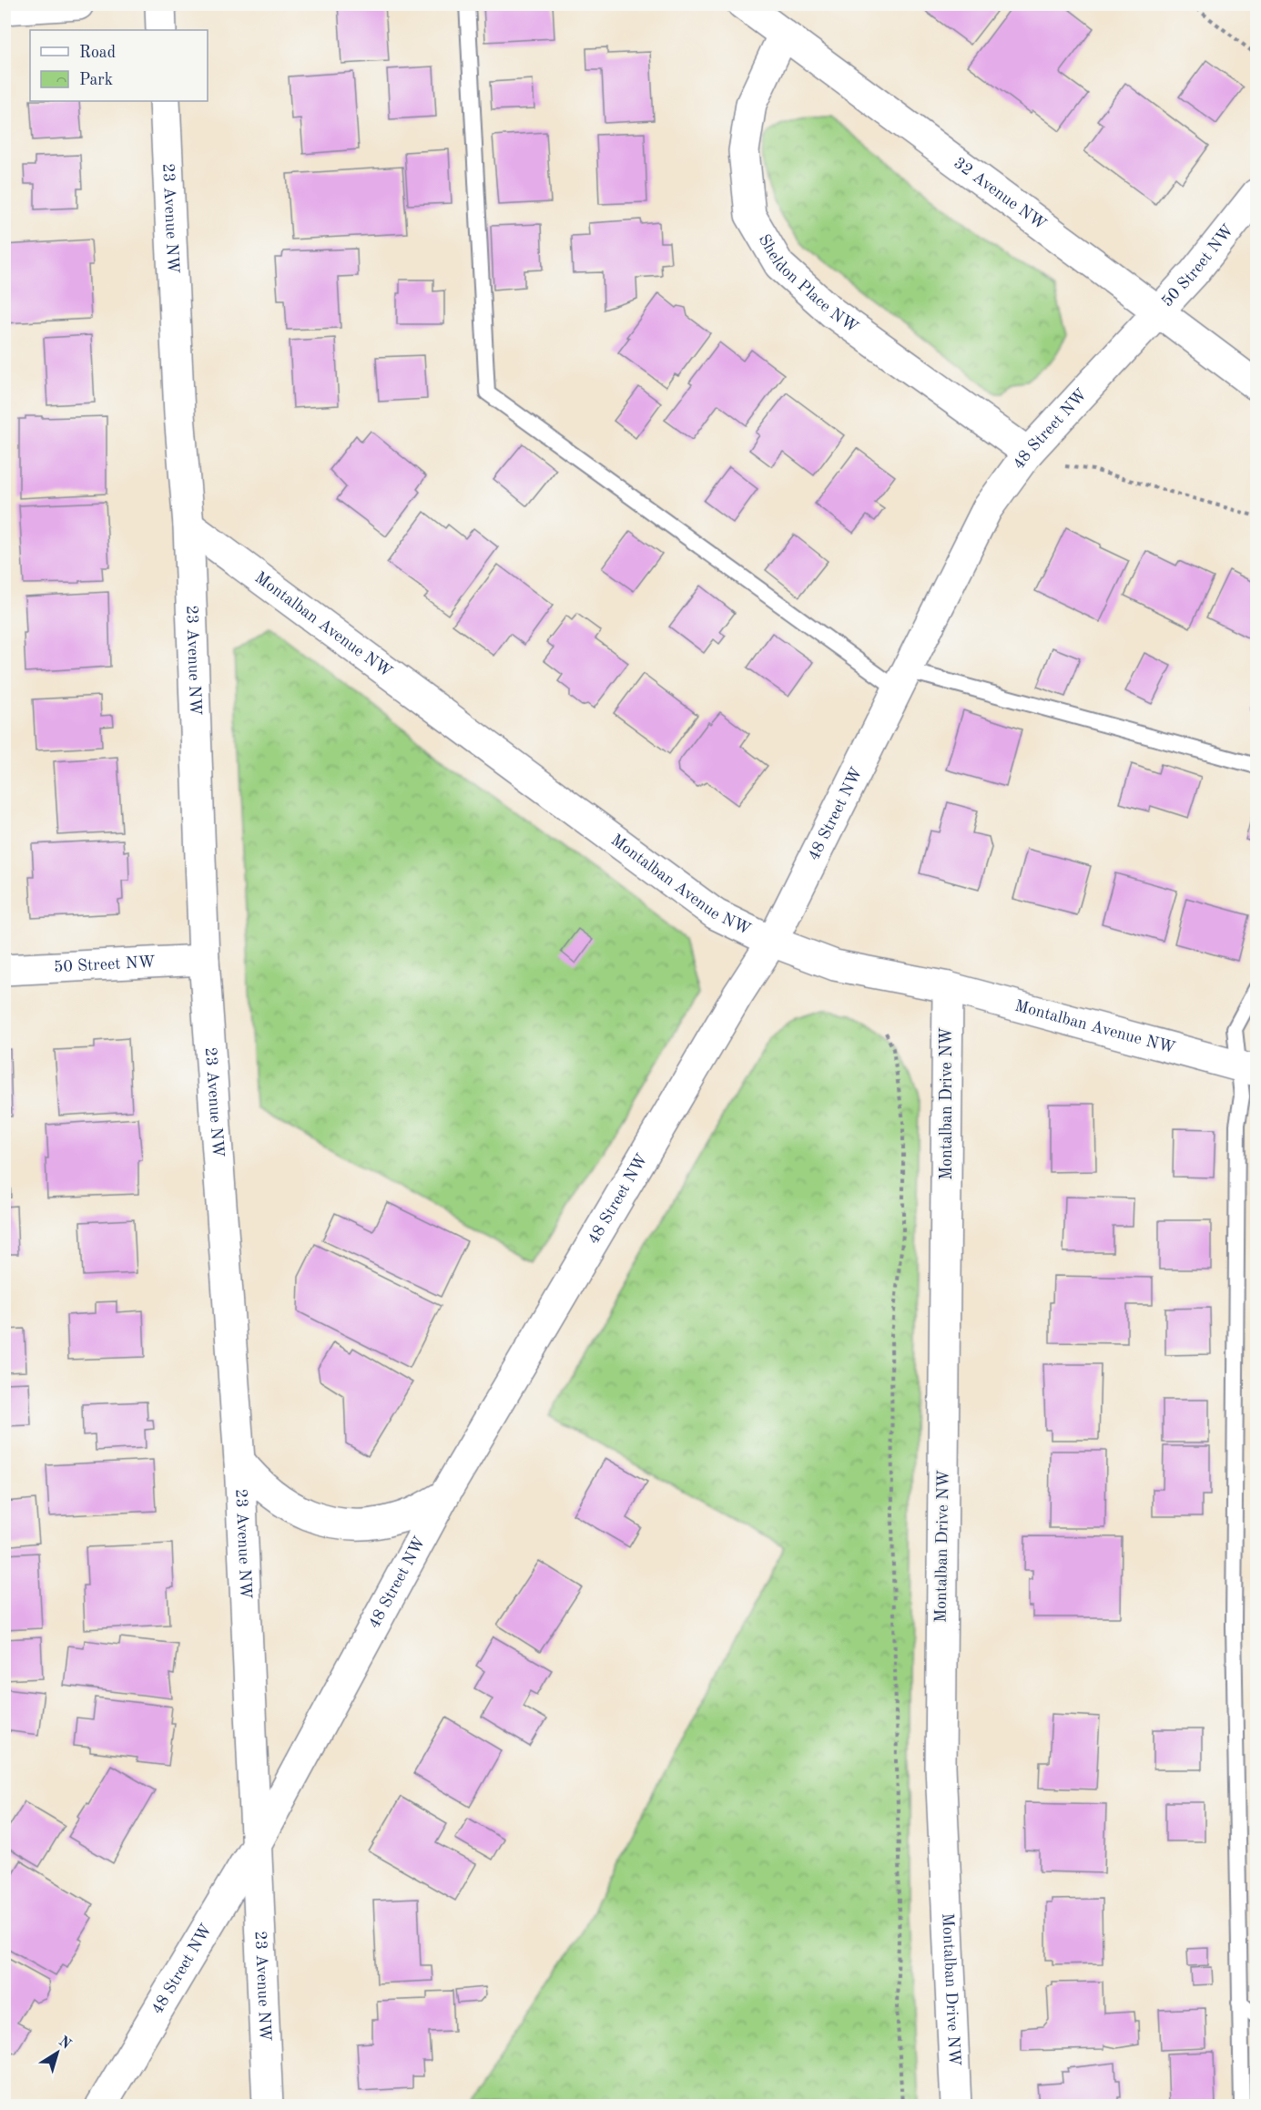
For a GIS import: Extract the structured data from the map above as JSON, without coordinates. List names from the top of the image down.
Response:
{
  "streets": {
    "street": [
      "32 Avenue NW",
      "23 Avenue NW",
      "50 Street NW",
      "Sheldon Place NW",
      "48 Street NW",
      "Montalban Avenue NW",
      "Montalban Drive NW"
    ]
  },
  "crossings": [
    ["32 Avenue NW", "50 Street NW"],
    ["32 Avenue NW", "Sheldon Place NW"],
    ["32 Avenue NW", "48 Street NW"],
    ["23 Avenue NW", "50 Street NW"],
    ["23 Avenue NW", "48 Street NW"],
    ["23 Avenue NW", "Montalban Avenue NW"],
    ["50 Street NW", "48 Street NW"],
    ["Sheldon Place NW", "48 Street NW"],
    ["48 Street NW", "Montalban Avenue NW"],
    ["Montalban Avenue NW", "Montalban Drive NW"]
  ],
  "legend": ["Road", "Park"],
  "north": "top right"
}
